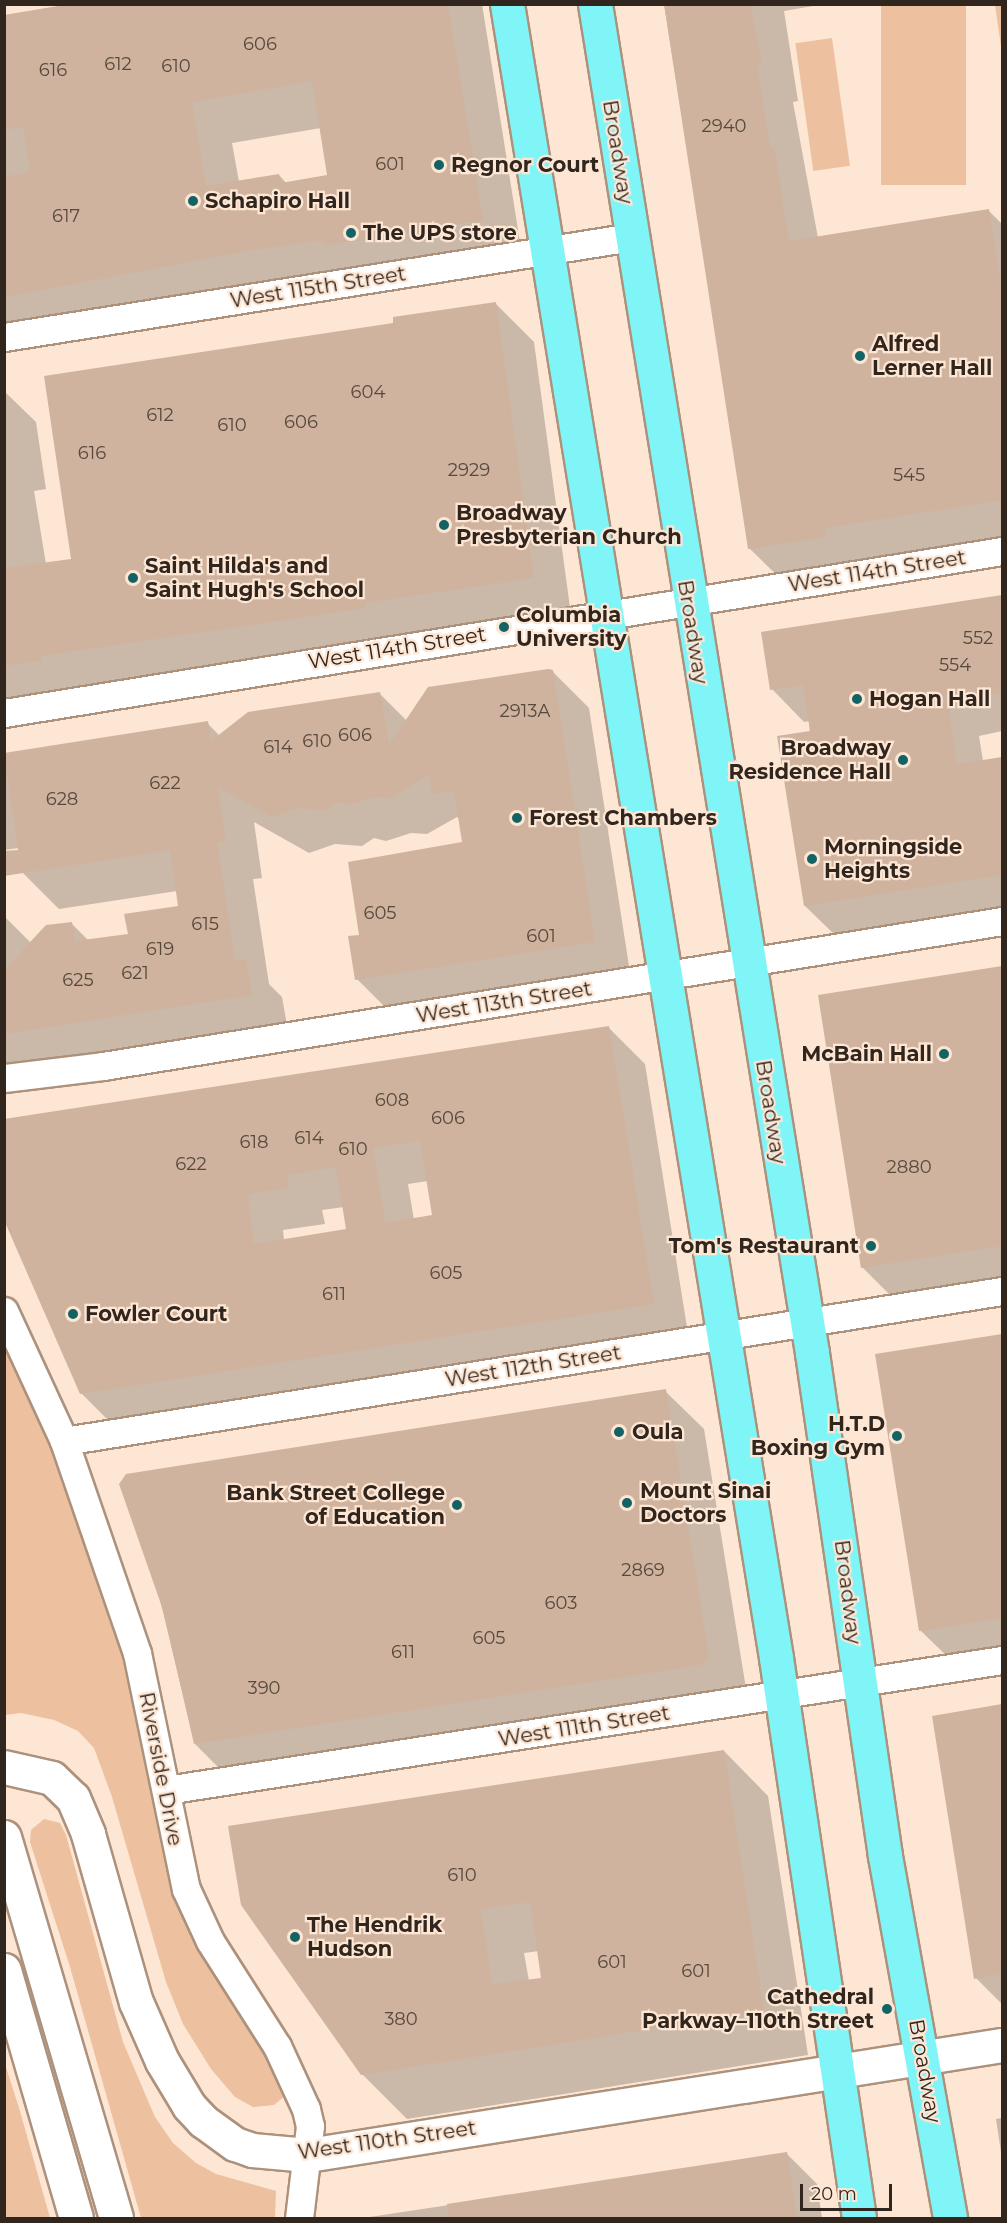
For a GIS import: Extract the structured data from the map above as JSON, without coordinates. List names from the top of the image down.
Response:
{
  "streets": {
    "main road": ["Broadway", "West 110th Street"],
    "street": [
      "West 115th Street",
      "West 114th Street",
      "West 113th Street",
      "West 112th Street",
      "West 111th Street",
      "Riverside Drive"
    ]
  },
  "crossings": [
    ["Broadway", "West 115th Street"],
    ["Broadway", "West 114th Street"],
    ["Broadway", "West 113th Street"],
    ["Broadway", "West 112th Street"],
    ["Broadway", "West 111th Street"],
    ["Broadway", "West 110th Street"],
    ["West 112th Street", "Riverside Drive"],
    ["West 111th Street", "Riverside Drive"],
    ["Riverside Drive", "West 110th Street"]
  ],
  "places": [
    "Regnor Court",
    "Schapiro Hall",
    "The UPS store",
    "Alfred Lerner Hall",
    "Broadway Presbyterian Church",
    "Saint Hilda's and Saint Hugh's School",
    "Columbia University",
    "Hogan Hall",
    "Broadway Residence Hall",
    "Forest Chambers",
    "Morningside Heights",
    "McBain Hall",
    "Tom's Restaurant",
    "Fowler Court",
    "Oula",
    "H.T.D Boxing Gym",
    "Mount Sinai Doctors",
    "Bank Street College of Education",
    "The Hendrik Hudson",
    "Cathedral Parkway–110th Street"
  ],
  "house_numbers": [
    "606",
    "612",
    "610",
    "616",
    "2940",
    "601",
    "617",
    "604",
    "612",
    "606",
    "610",
    "616",
    "2929",
    "545",
    "552",
    "554",
    "2913A",
    "606",
    "610",
    "614",
    "622",
    "628",
    "605",
    "615",
    "601",
    "619",
    "621",
    "625",
    "608",
    "606",
    "614",
    "618",
    "610",
    "622",
    "2880",
    "605",
    "611",
    "2869",
    "603",
    "605",
    "611",
    "390",
    "610",
    "601",
    "601",
    "380"
  ],
  "scale_bar": "20 m"
}
